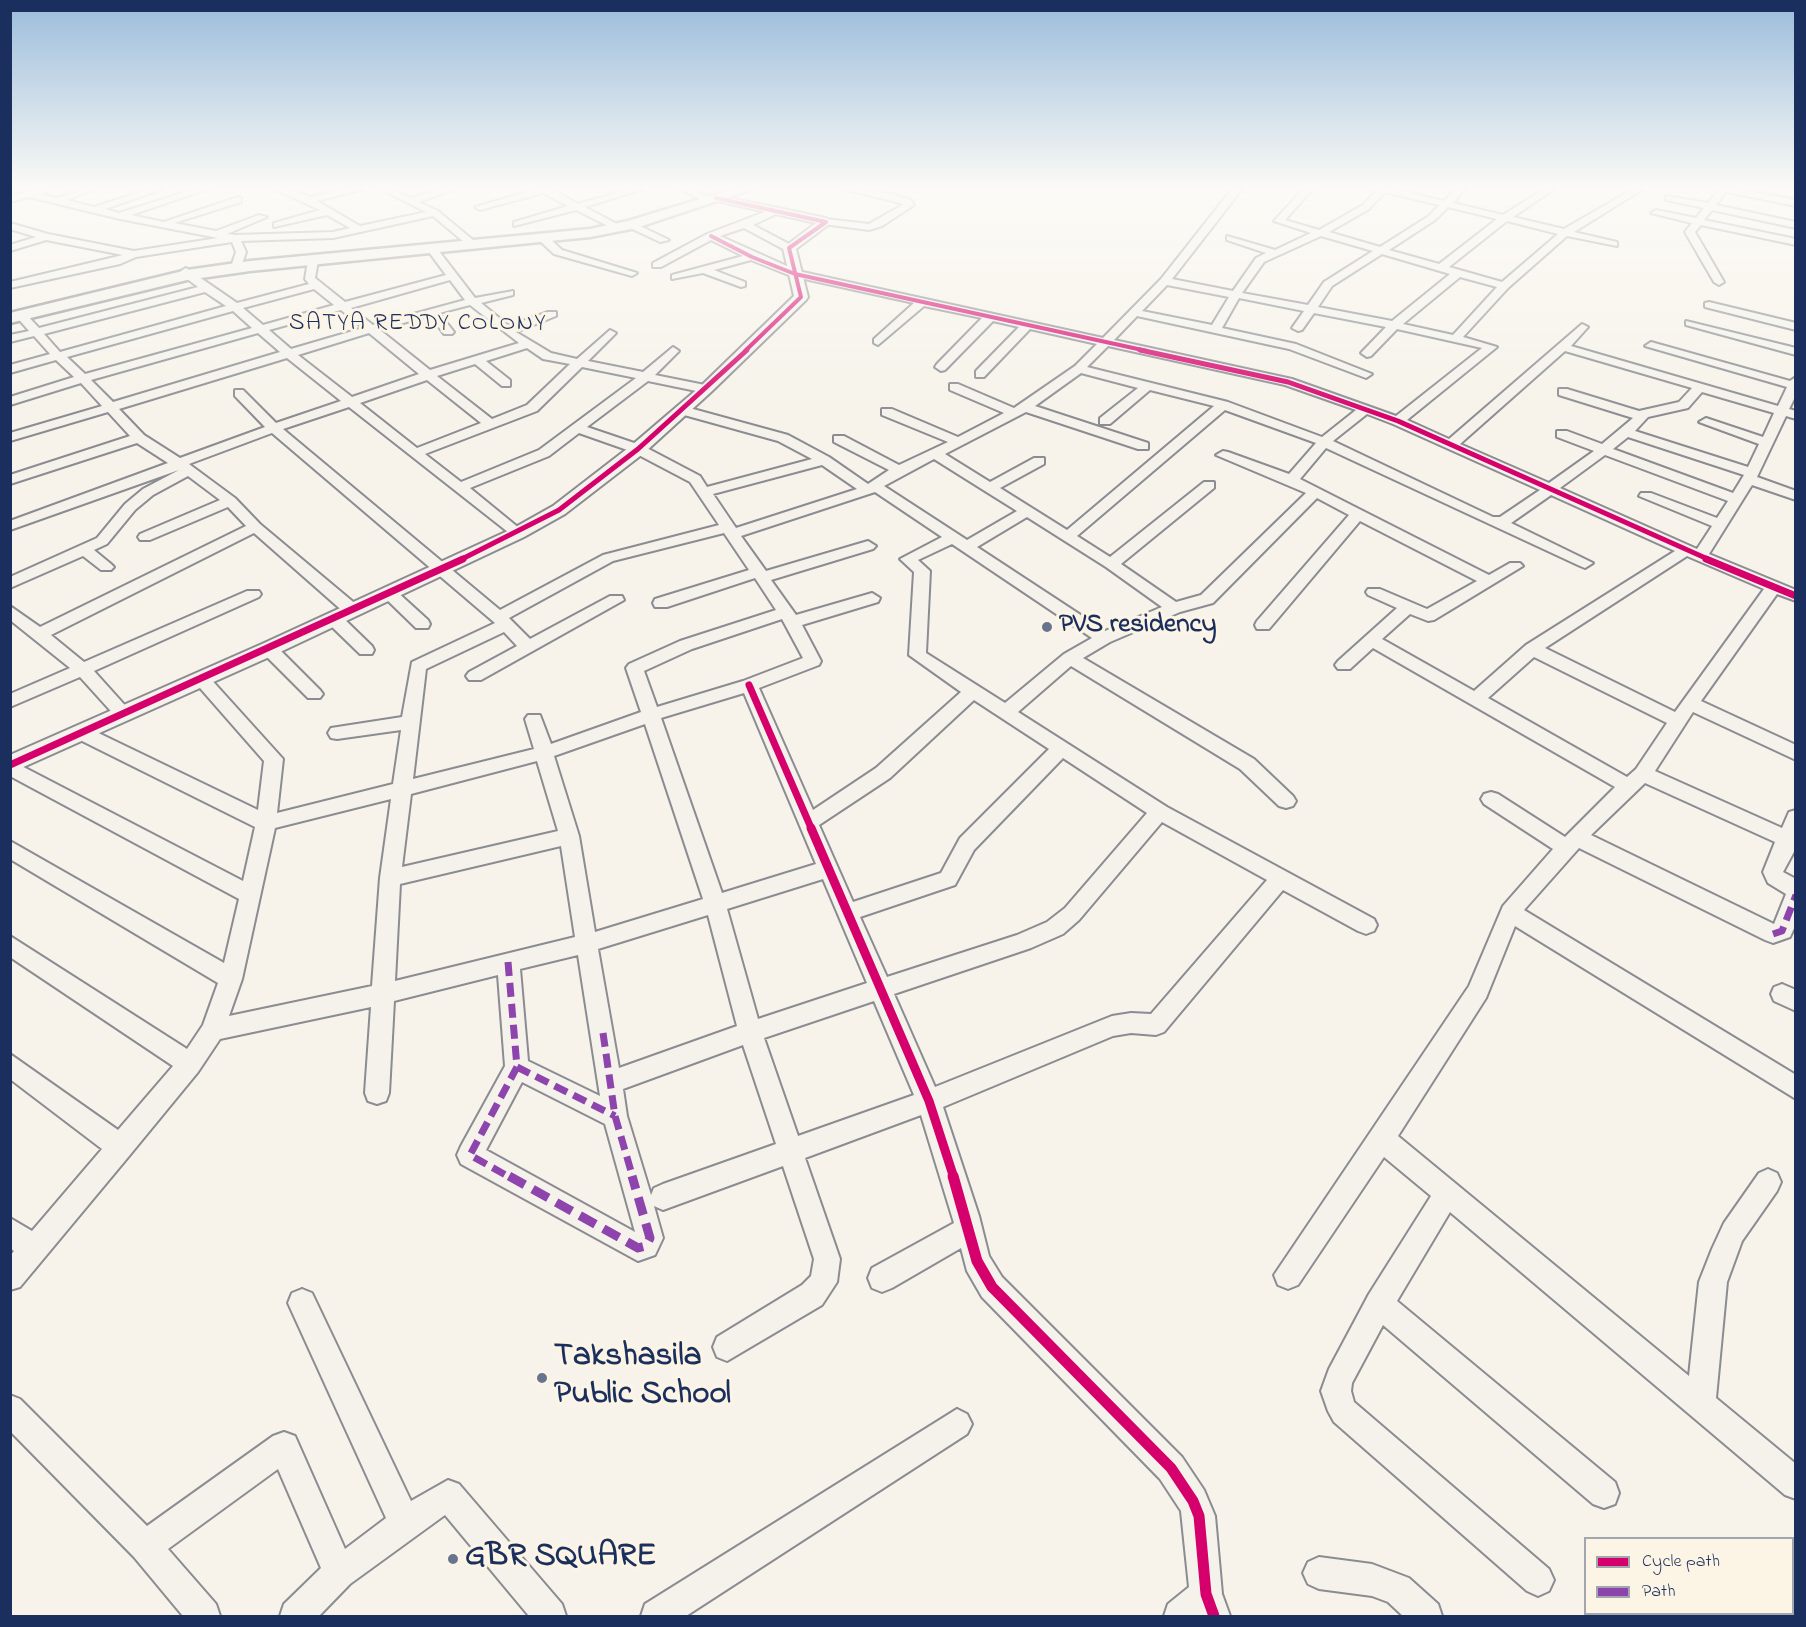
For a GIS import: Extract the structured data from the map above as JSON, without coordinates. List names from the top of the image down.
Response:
{
  "districts": ["SATYA REDDY COLONY"],
  "places": ["PVS residency", "Takshasila Public School", "GBR SQUARE"],
  "legend": ["Cycle path", "Path"]
}
